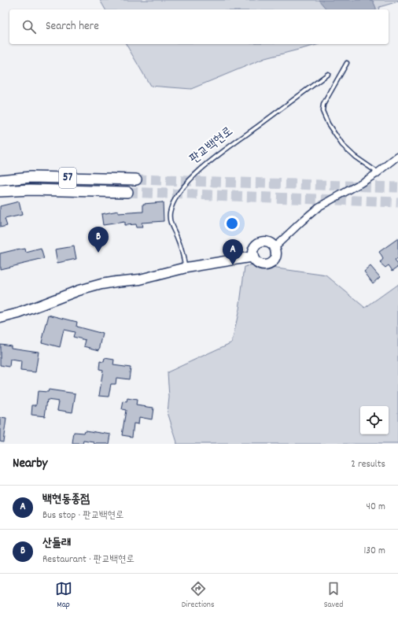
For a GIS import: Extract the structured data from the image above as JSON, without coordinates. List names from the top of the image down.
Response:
{
  "streets": {
    "main road": ["57"],
    "lane": ["판교백현로"]
  },
  "page": {
    "search": "Search here",
    "pins": ["B", "A"],
    "heading": ["Nearby", "2 results"],
    "list": [
      {
        "mark": "A",
        "name": "백현동종점",
        "note": "Bus stop · 판교백현로",
        "value": "40 m"
      },
      {
        "mark": "B",
        "name": "산들래",
        "note": "Restaurant · 판교백현로",
        "value": "130 m"
      }
    ],
    "nav": ["Map", "Directions", "Saved"]
  }
}
